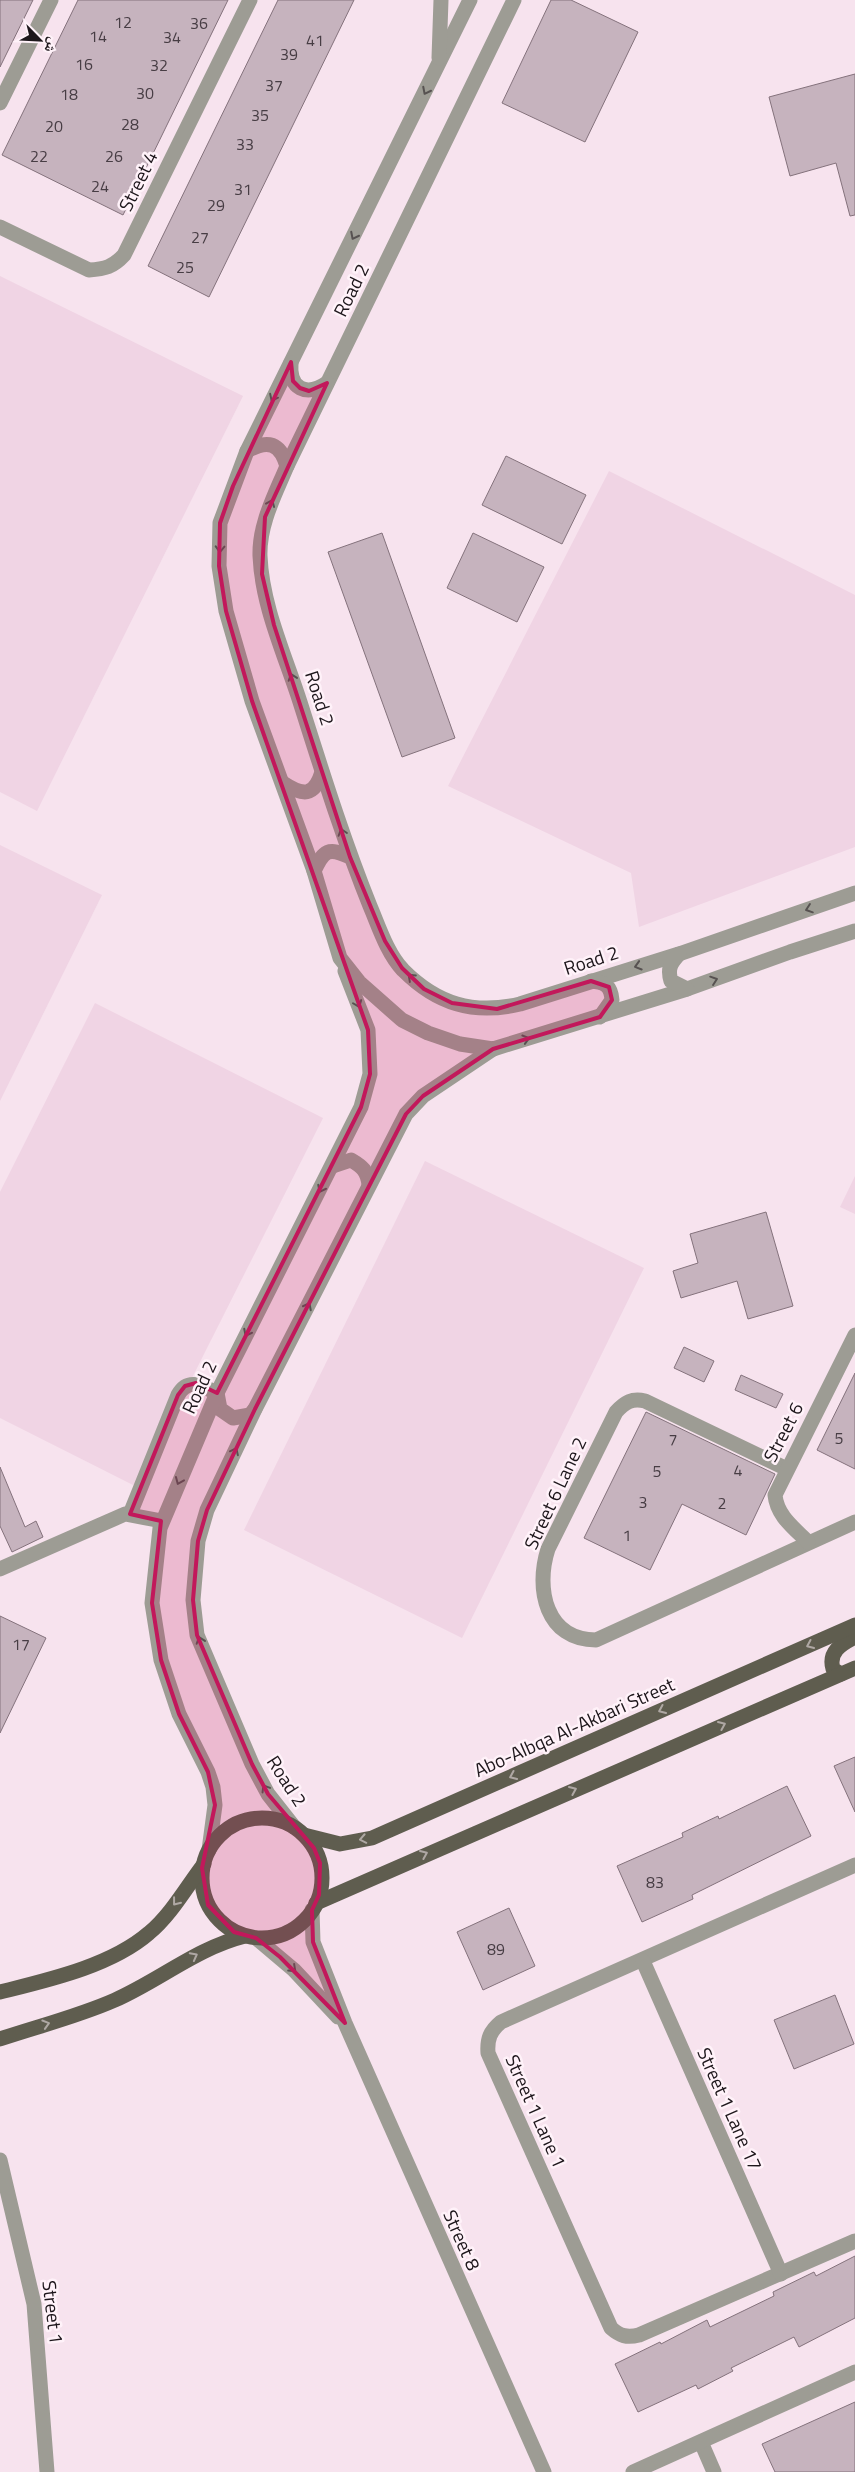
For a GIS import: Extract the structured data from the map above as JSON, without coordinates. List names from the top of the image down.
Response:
{
  "streets": {
    "main road": ["Abo-Albqa Al-Akbari Street"],
    "street": [
      "Street 4",
      "Road 2",
      "Street 6",
      "Street 6 Lane 2",
      "Street 1 Lane 17",
      "Street 1 Lane 1",
      "Street 8",
      "Street 1"
    ]
  },
  "crossings": [
    ["Road 2", "Abo-Albqa Al-Akbari Street"],
    ["Road 2", "Street 8"],
    ["Street 6", "Street 6 Lane 2"],
    ["Abo-Albqa Al-Akbari Street", "Street 8"],
    ["Street 1 Lane 17", "Street 1 Lane 1"]
  ],
  "house_numbers": [
    "12",
    "36",
    "14",
    "34",
    "41",
    "39",
    "16",
    "32",
    "37",
    "30",
    "18",
    "35",
    "28",
    "20",
    "33",
    "22",
    "26",
    "24",
    "31",
    "29",
    "27",
    "25",
    "5",
    "7",
    "4",
    "5",
    "3",
    "2",
    "1",
    "17",
    "83",
    "89"
  ],
  "north": "bottom right"
}
